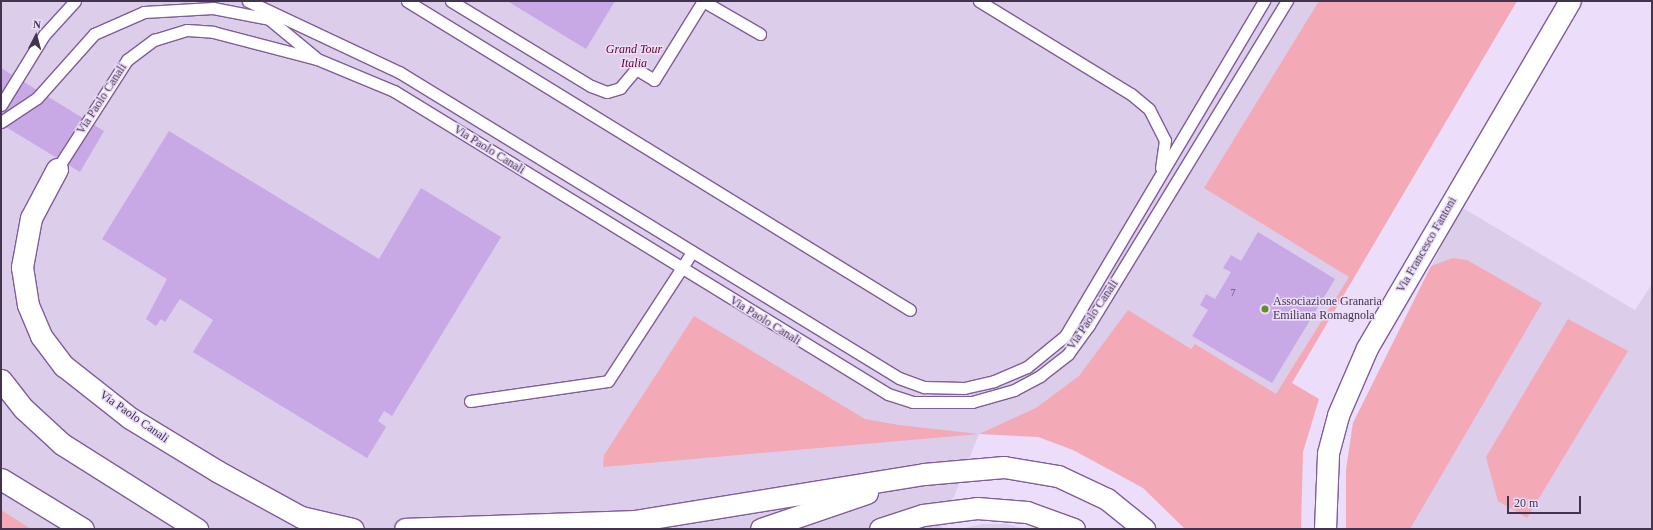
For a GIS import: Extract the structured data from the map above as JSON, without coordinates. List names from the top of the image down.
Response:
{
  "streets": {
    "street": ["Via Paolo Canali", "Via Francesco Fantoni"]
  },
  "parks": ["Grand Tour Italia"],
  "places": ["Associazione Granaria Emiliana Romagnola"],
  "house_numbers": ["7"],
  "scale_bar": "20 m",
  "north": "top"
}
